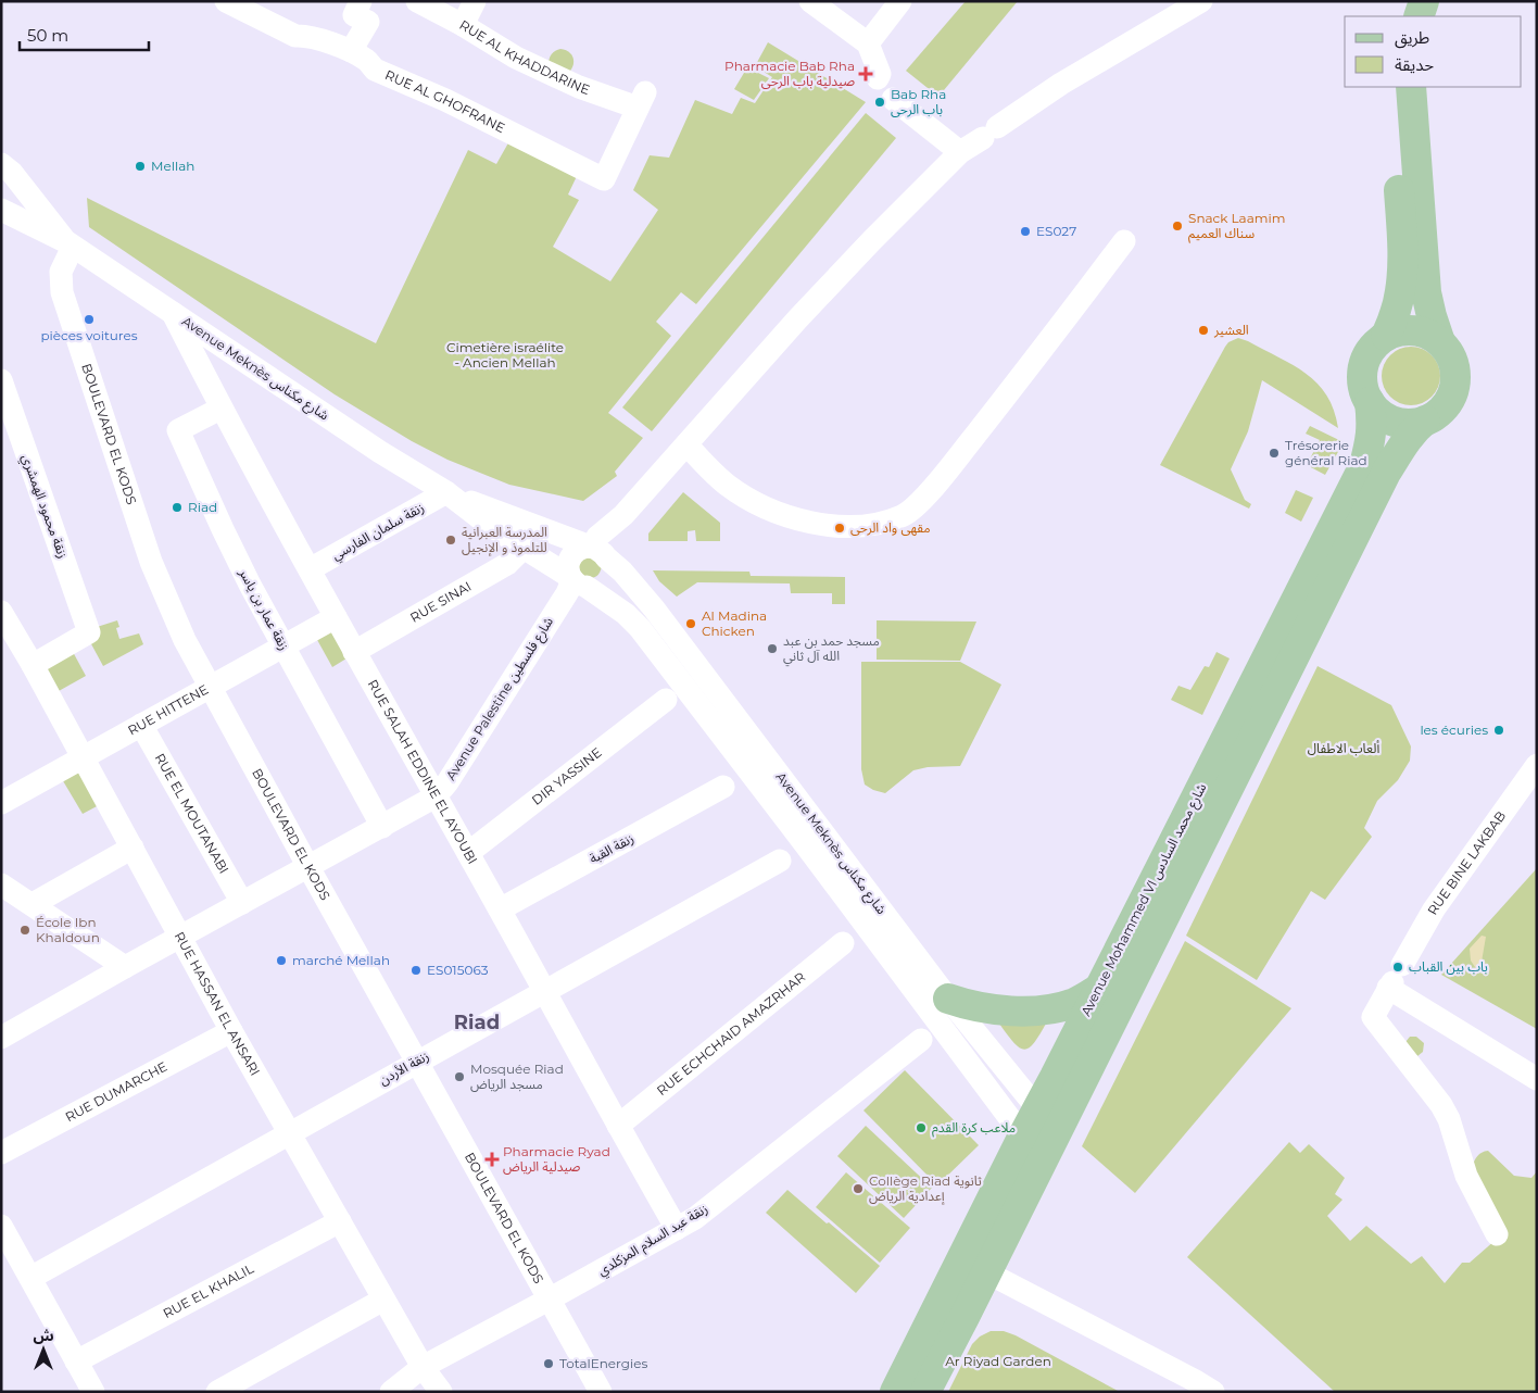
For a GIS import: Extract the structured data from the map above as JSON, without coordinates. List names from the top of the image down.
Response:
{
  "streets": {
    "main road": ["Avenue Mohammed VI شارع محمد السادس"],
    "street": [
      "RUE AL KHADDARINE",
      "RUE AL GHOFRANE",
      "Avenue Meknès شارع مكناس",
      "BOULEVARD EL KODS",
      "زنقة محمود الهمشري",
      "زنقة سلمان الفارسي",
      "RUE SINAI",
      "زنقة عمار بن ياسر",
      "Avenue Palestine شارع فلسطين",
      "RUE HITTENE",
      "RUE SALAH EDDINE EL AYOUBI",
      "DIR YASSINE",
      "RUE EL MOUTANABI",
      "زنقة القبة",
      "RUE BINE LAKBAB",
      "RUE HASSAN EL ANSARI",
      "RUE ECHCHAID AMAZRHAR",
      "زنقة الأردن",
      "RUE DUMARCHE",
      "زنقة عبد السلام المزكلدي",
      "RUE EL KHALIL"
    ]
  },
  "crossings": [
    ["RUE AL KHADDARINE", "RUE AL GHOFRANE"],
    ["Avenue Meknès شارع مكناس", "BOULEVARD EL KODS"],
    ["Avenue Meknès شارع مكناس", "زنقة سلمان الفارسي"],
    ["Avenue Meknès شارع مكناس", "RUE SINAI"],
    ["Avenue Meknès شارع مكناس", "Avenue Palestine شارع فلسطين"],
    ["Avenue Meknès شارع مكناس", "RUE SALAH EDDINE EL AYOUBI"],
    ["Avenue Meknès شارع مكناس", "Avenue Mohammed VI شارع محمد السادس"],
    ["BOULEVARD EL KODS", "Avenue Palestine شارع فلسطين"],
    ["BOULEVARD EL KODS", "RUE HITTENE"],
    ["BOULEVARD EL KODS", "زنقة الأردن"],
    ["BOULEVARD EL KODS", "زنقة عبد السلام المزكلدي"],
    ["زنقة محمود الهمشري", "RUE HASSAN EL ANSARI"],
    ["زنقة سلمان الفارسي", "RUE SALAH EDDINE EL AYOUBI"],
    ["RUE SINAI", "RUE SALAH EDDINE EL AYOUBI"],
    ["زنقة عمار بن ياسر", "Avenue Palestine شارع فلسطين"],
    ["زنقة عمار بن ياسر", "RUE HITTENE"],
    ["زنقة عمار بن ياسر", "RUE SALAH EDDINE EL AYOUBI"],
    ["Avenue Palestine شارع فلسطين", "RUE SALAH EDDINE EL AYOUBI"],
    ["Avenue Palestine شارع فلسطين", "RUE EL MOUTANABI"],
    ["Avenue Palestine شارع فلسطين", "RUE HASSAN EL ANSARI"],
    ["RUE HITTENE", "RUE SALAH EDDINE EL AYOUBI"],
    ["RUE HITTENE", "RUE EL MOUTANABI"],
    ["RUE HITTENE", "RUE HASSAN EL ANSARI"],
    ["RUE SALAH EDDINE EL AYOUBI", "DIR YASSINE"],
    ["RUE SALAH EDDINE EL AYOUBI", "زنقة القبة"],
    ["RUE SALAH EDDINE EL AYOUBI", "RUE ECHCHAID AMAZRHAR"],
    ["RUE SALAH EDDINE EL AYOUBI", "زنقة الأردن"],
    ["RUE SALAH EDDINE EL AYOUBI", "زنقة عبد السلام المزكلدي"],
    ["RUE HASSAN EL ANSARI", "زنقة الأردن"],
    ["RUE HASSAN EL ANSARI", "RUE DUMARCHE"],
    ["RUE HASSAN EL ANSARI", "زنقة عبد السلام المزكلدي"],
    ["RUE HASSAN EL ANSARI", "RUE EL KHALIL"]
  ],
  "districts": ["Riad"],
  "parks": ["Cimetière israélite - Ancien Mellah", "ألعاب الاطفال", "Ar Riyad Garden"],
  "places": {
    "health": ["Pharmacie Bab Rha صيدلية باب الرحى", "Pharmacie Ryad صيدلية الرياض"],
    "other": [
      "Bab Rha باب الرحى",
      "Mellah",
      "Snack Laamim سناك العميم",
      "ES027",
      "pièces voitures",
      "العشير",
      "Trésorerie général Riad",
      "Riad",
      "مقهى واد الرحى",
      "المدرسة العبرانية للتلموذ و الإنجيل",
      "Al Madina Chicken",
      "مسجد حمد بن عبد الله آل ثاني",
      "les écuries",
      "École Ibn Khaldoun",
      "marché Mellah",
      "باب بين القباب",
      "ES015063",
      "Mosquée Riad مسجد الرياض",
      "ملاعب كرة القدم",
      "Collège Riad ثانوية إعدادية الرياض",
      "TotalEnergies"
    ]
  },
  "legend": ["طريق", "حديقة"],
  "scale_bar": "50 m",
  "north": "top"
}
